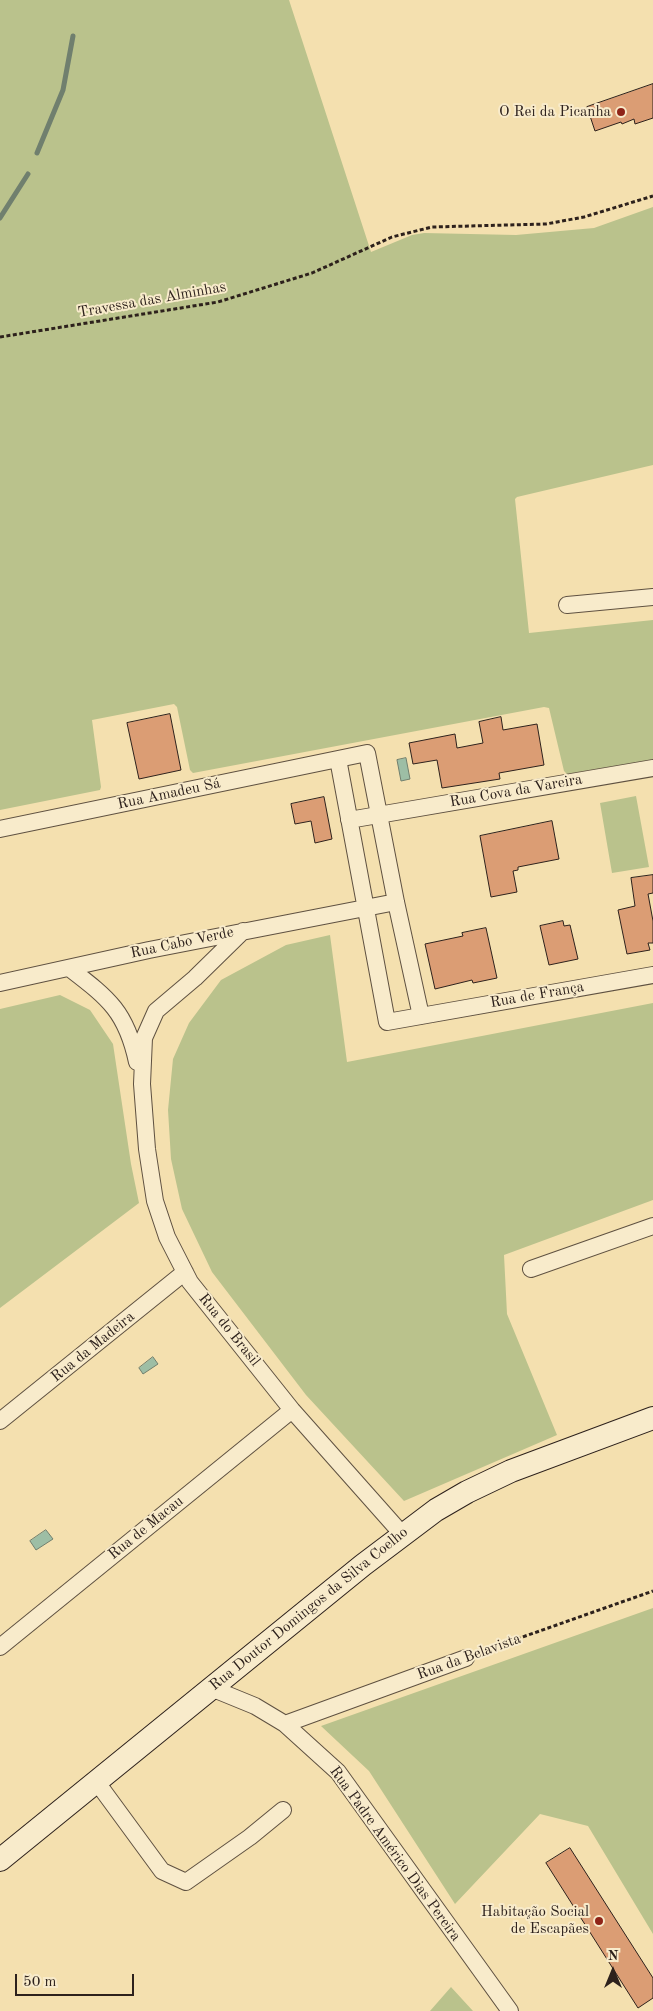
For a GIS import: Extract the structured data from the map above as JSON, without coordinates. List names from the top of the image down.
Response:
{
  "streets": {
    "street": [
      "Rua Cova da Vareira",
      "Rua Amadeu Sá",
      "Rua Cabo Verde",
      "Rua de França",
      "Rua do Brasil",
      "Rua da Madeira",
      "Rua de Macau",
      "Rua Doutor Domingos da Silva Coelho",
      "Rua da Belavista",
      "Rua Padre Américo Dias Pereira"
    ],
    "path": ["Travessa das Alminhas"]
  },
  "crossings": [
    ["Rua Cova da Vareira", "Rua Amadeu Sá"],
    ["Rua Cabo Verde", "Rua de França"],
    ["Rua Cabo Verde", "Rua do Brasil"],
    ["Rua do Brasil", "Rua da Madeira"],
    ["Rua do Brasil", "Rua de Macau"],
    ["Rua do Brasil", "Rua Doutor Domingos da Silva Coelho"],
    ["Rua Doutor Domingos da Silva Coelho", "Rua Padre Américo Dias Pereira"],
    ["Rua da Belavista", "Rua Padre Américo Dias Pereira"]
  ],
  "places": ["O Rei da Picanha", "Habitação Social de Escapães"],
  "scale_bar": "50 m",
  "north": "top"
}
